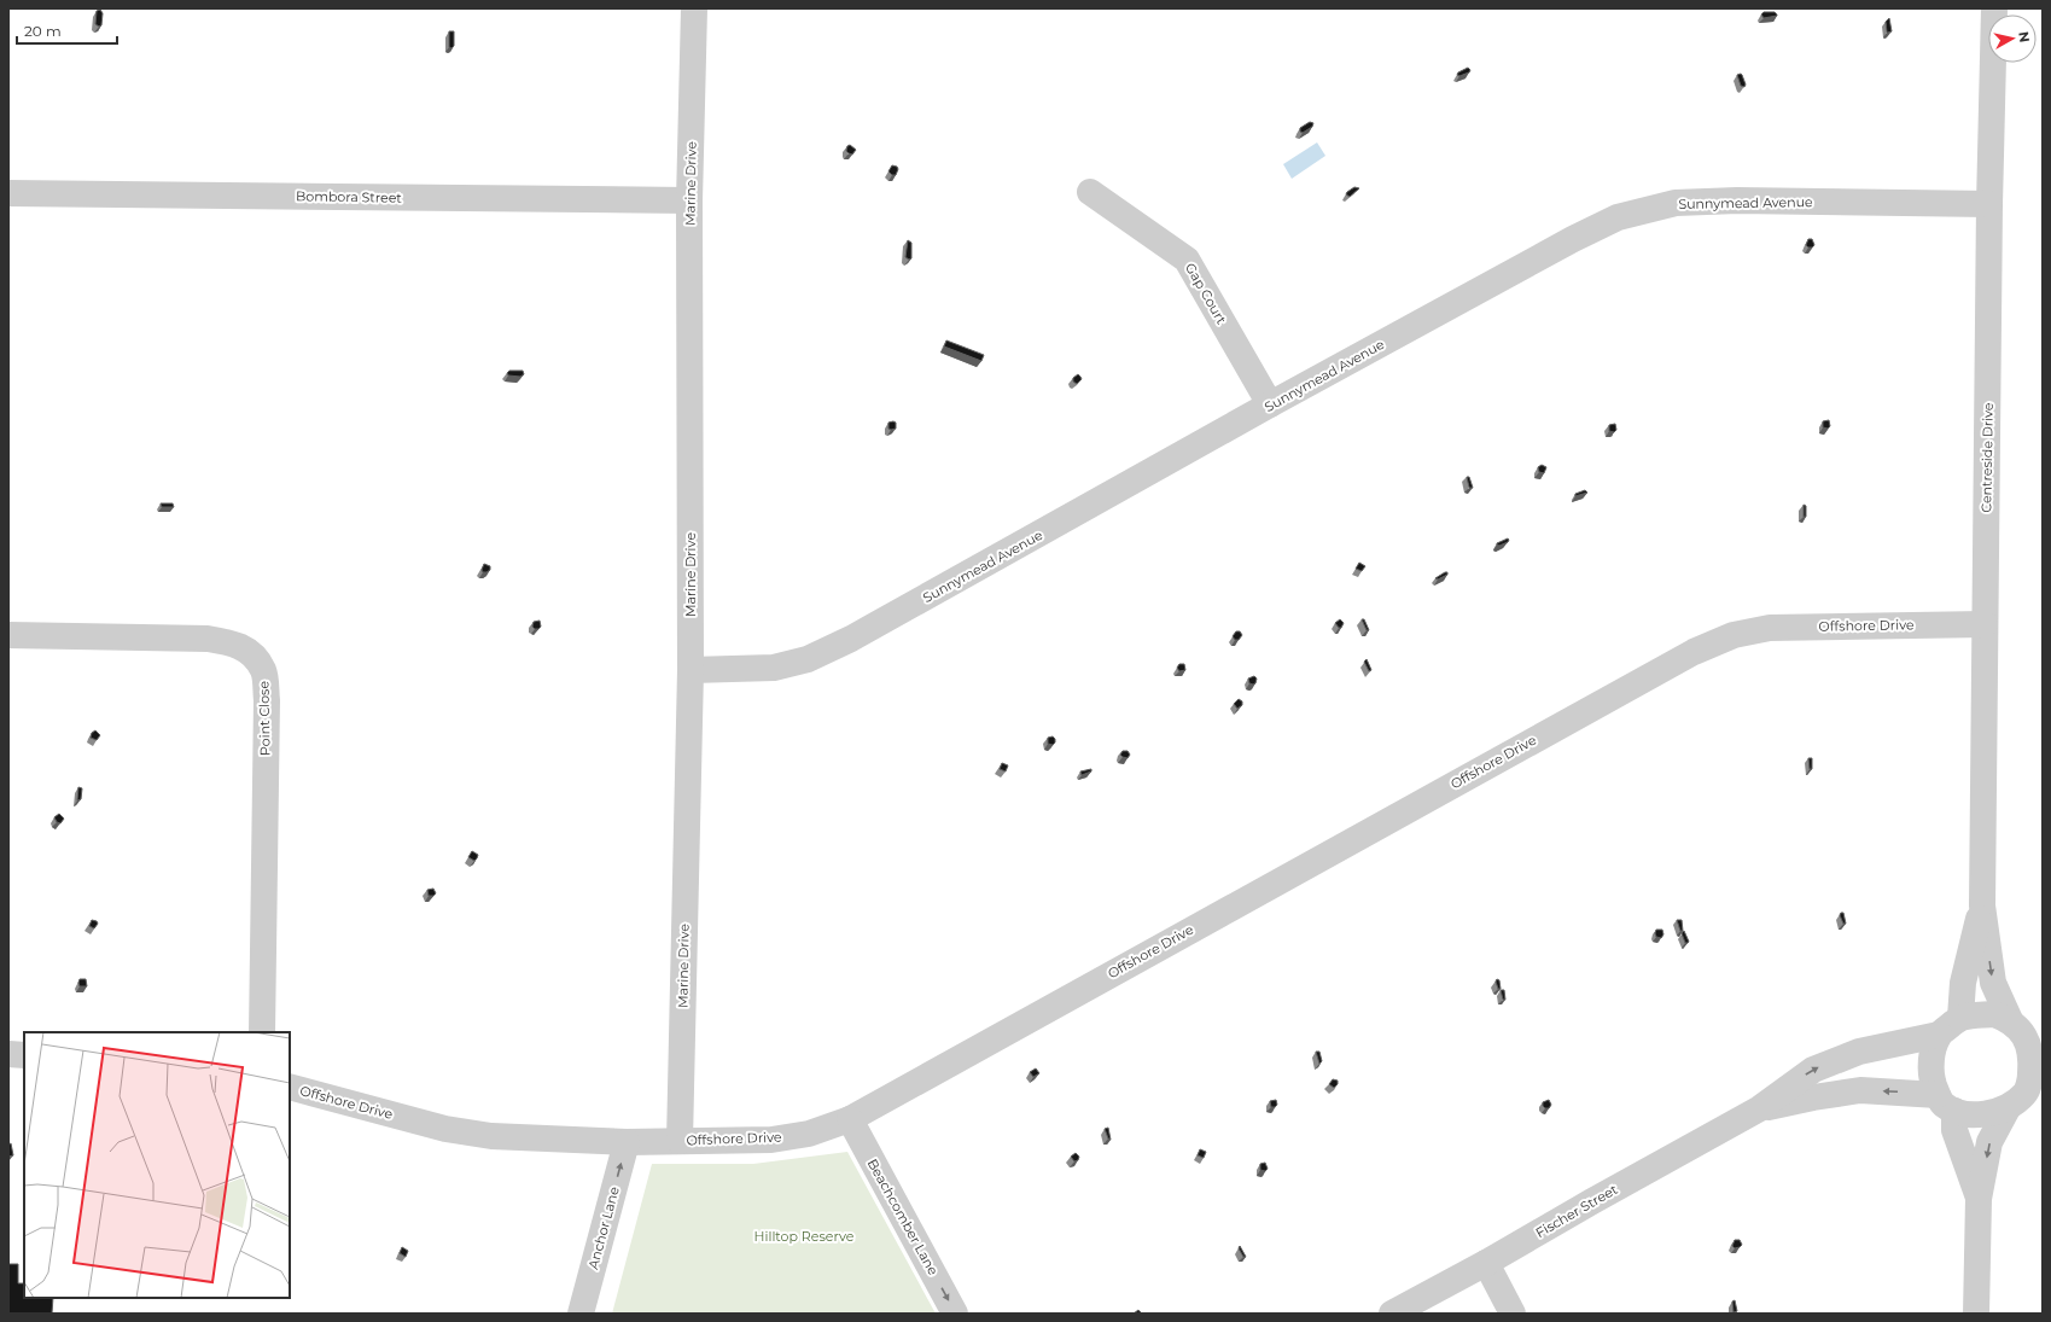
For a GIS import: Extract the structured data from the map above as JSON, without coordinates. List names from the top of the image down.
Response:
{
  "streets": {
    "street": [
      "Marine Drive",
      "Bombora Street",
      "Sunnymead Avenue",
      "Gap Court",
      "Centreside Drive",
      "Offshore Drive",
      "Point Close",
      "Fischer Street",
      "Beachcomber Lane",
      "Anchor Lane"
    ]
  },
  "crossings": [
    ["Marine Drive", "Bombora Street"],
    ["Marine Drive", "Sunnymead Avenue"],
    ["Marine Drive", "Offshore Drive"],
    ["Sunnymead Avenue", "Gap Court"],
    ["Sunnymead Avenue", "Centreside Drive"],
    ["Centreside Drive", "Offshore Drive"],
    ["Centreside Drive", "Fischer Street"],
    ["Offshore Drive", "Beachcomber Lane"],
    ["Offshore Drive", "Anchor Lane"]
  ],
  "one_way": ["Beachcomber Lane", "Anchor Lane"],
  "parks": ["Hilltop Reserve"],
  "scale_bar": "20 m",
  "north": "right"
}
